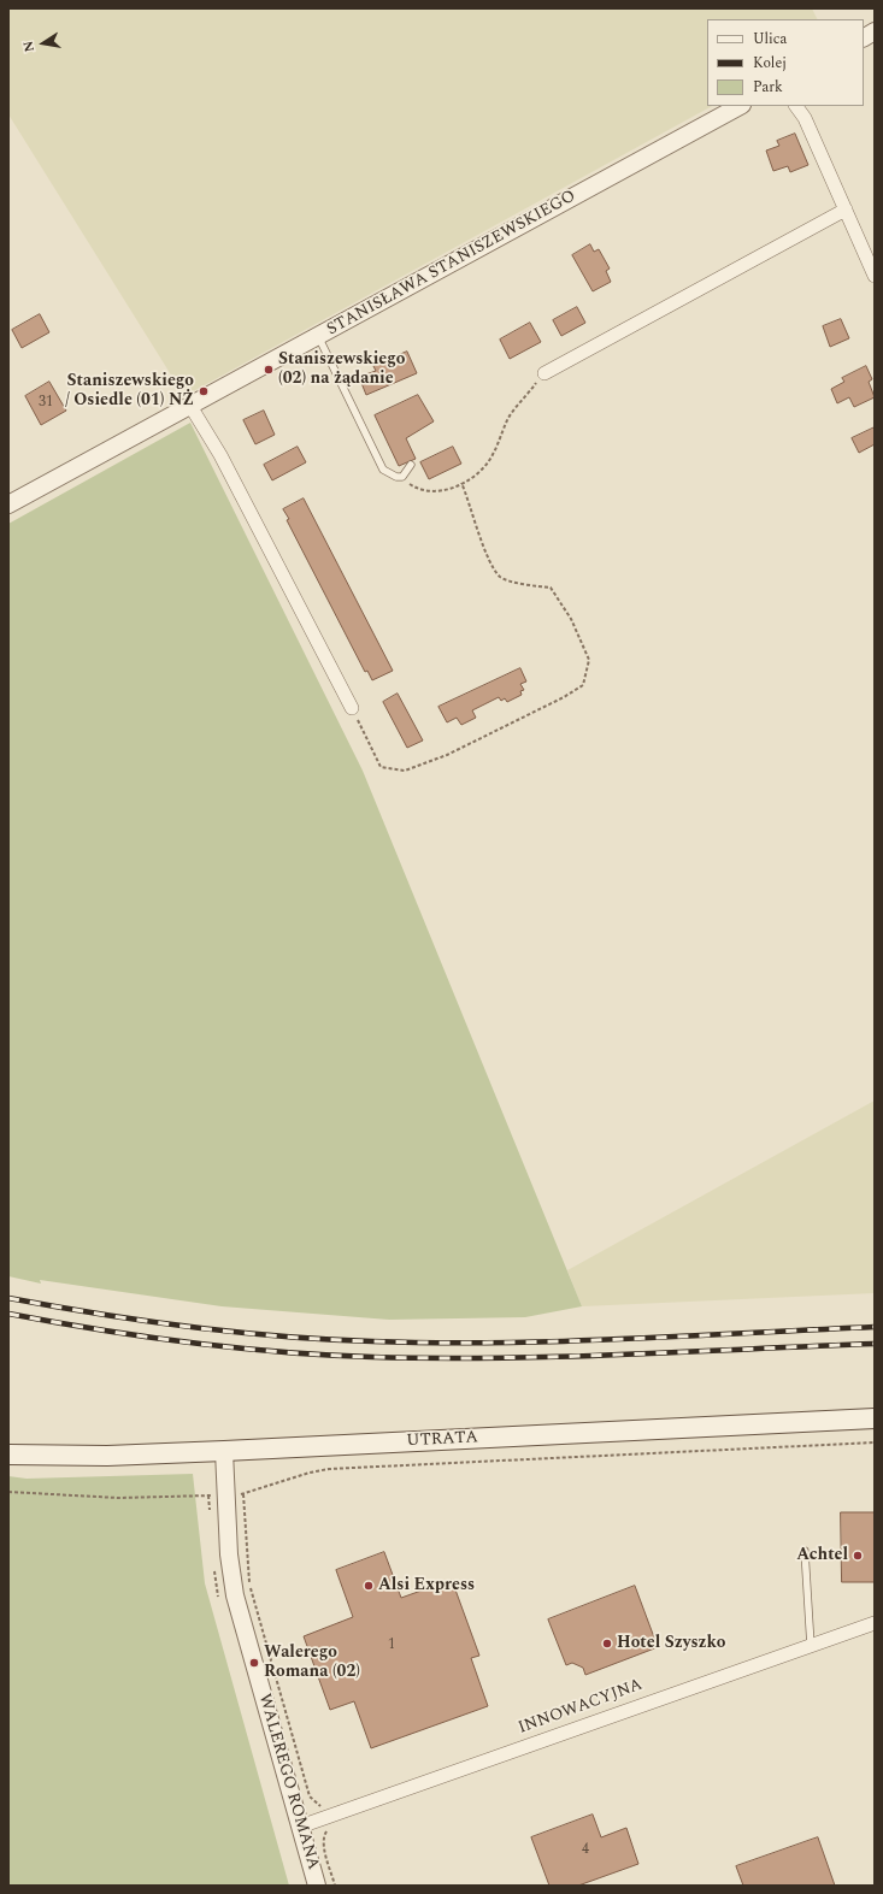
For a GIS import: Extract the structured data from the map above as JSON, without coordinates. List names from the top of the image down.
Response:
{
  "streets": {
    "main road": ["UTRATA"],
    "street": ["STANISŁAWA STANISZEWSKIEGO", "INNOWACYJNA", "WALEREGO ROMANA"]
  },
  "crossings": [
    ["UTRATA", "WALEREGO ROMANA"],
    ["INNOWACYJNA", "WALEREGO ROMANA"]
  ],
  "places": [
    "Staniszewskiego (02) na żądanie",
    "Staniszewskiego / Osiedle (01) NŻ",
    "Achtel",
    "Alsi Express",
    "Hotel Szyszko",
    "Walerego Romana (02)"
  ],
  "house_numbers": ["31", "1", "4"],
  "legend": ["Ulica", "Kolej", "Park"],
  "north": "left"
}
